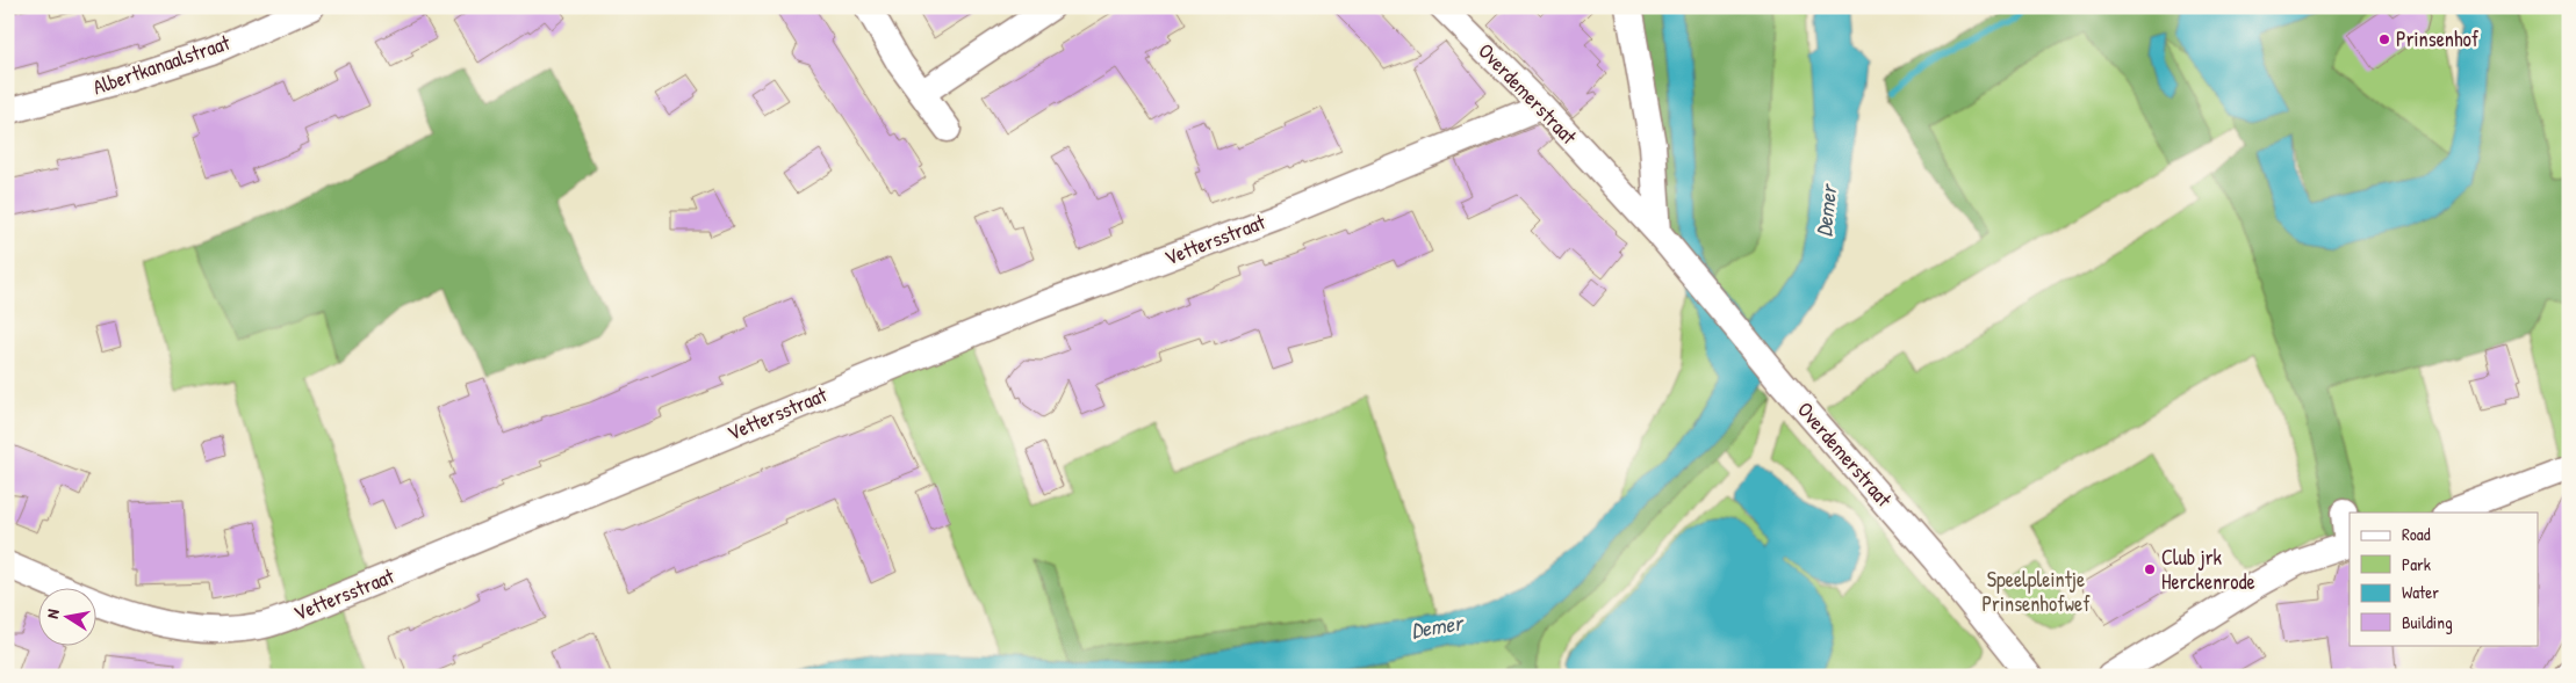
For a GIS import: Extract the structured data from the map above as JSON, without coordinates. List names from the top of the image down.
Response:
{
  "streets": {
    "street": ["Albertkanaalstraat", "Overdemerstraat", "Vettersstraat"]
  },
  "crossings": [
    ["Overdemerstraat", "Vettersstraat"]
  ],
  "water": ["Demer"],
  "parks": ["Speelpleintje Prinsenhofwef"],
  "places": ["Prinsenhof", "Club jrk Herckenrode"],
  "legend": [
    "Road",
    "Park",
    "Water",
    "Building"
  ],
  "north": "left"
}
